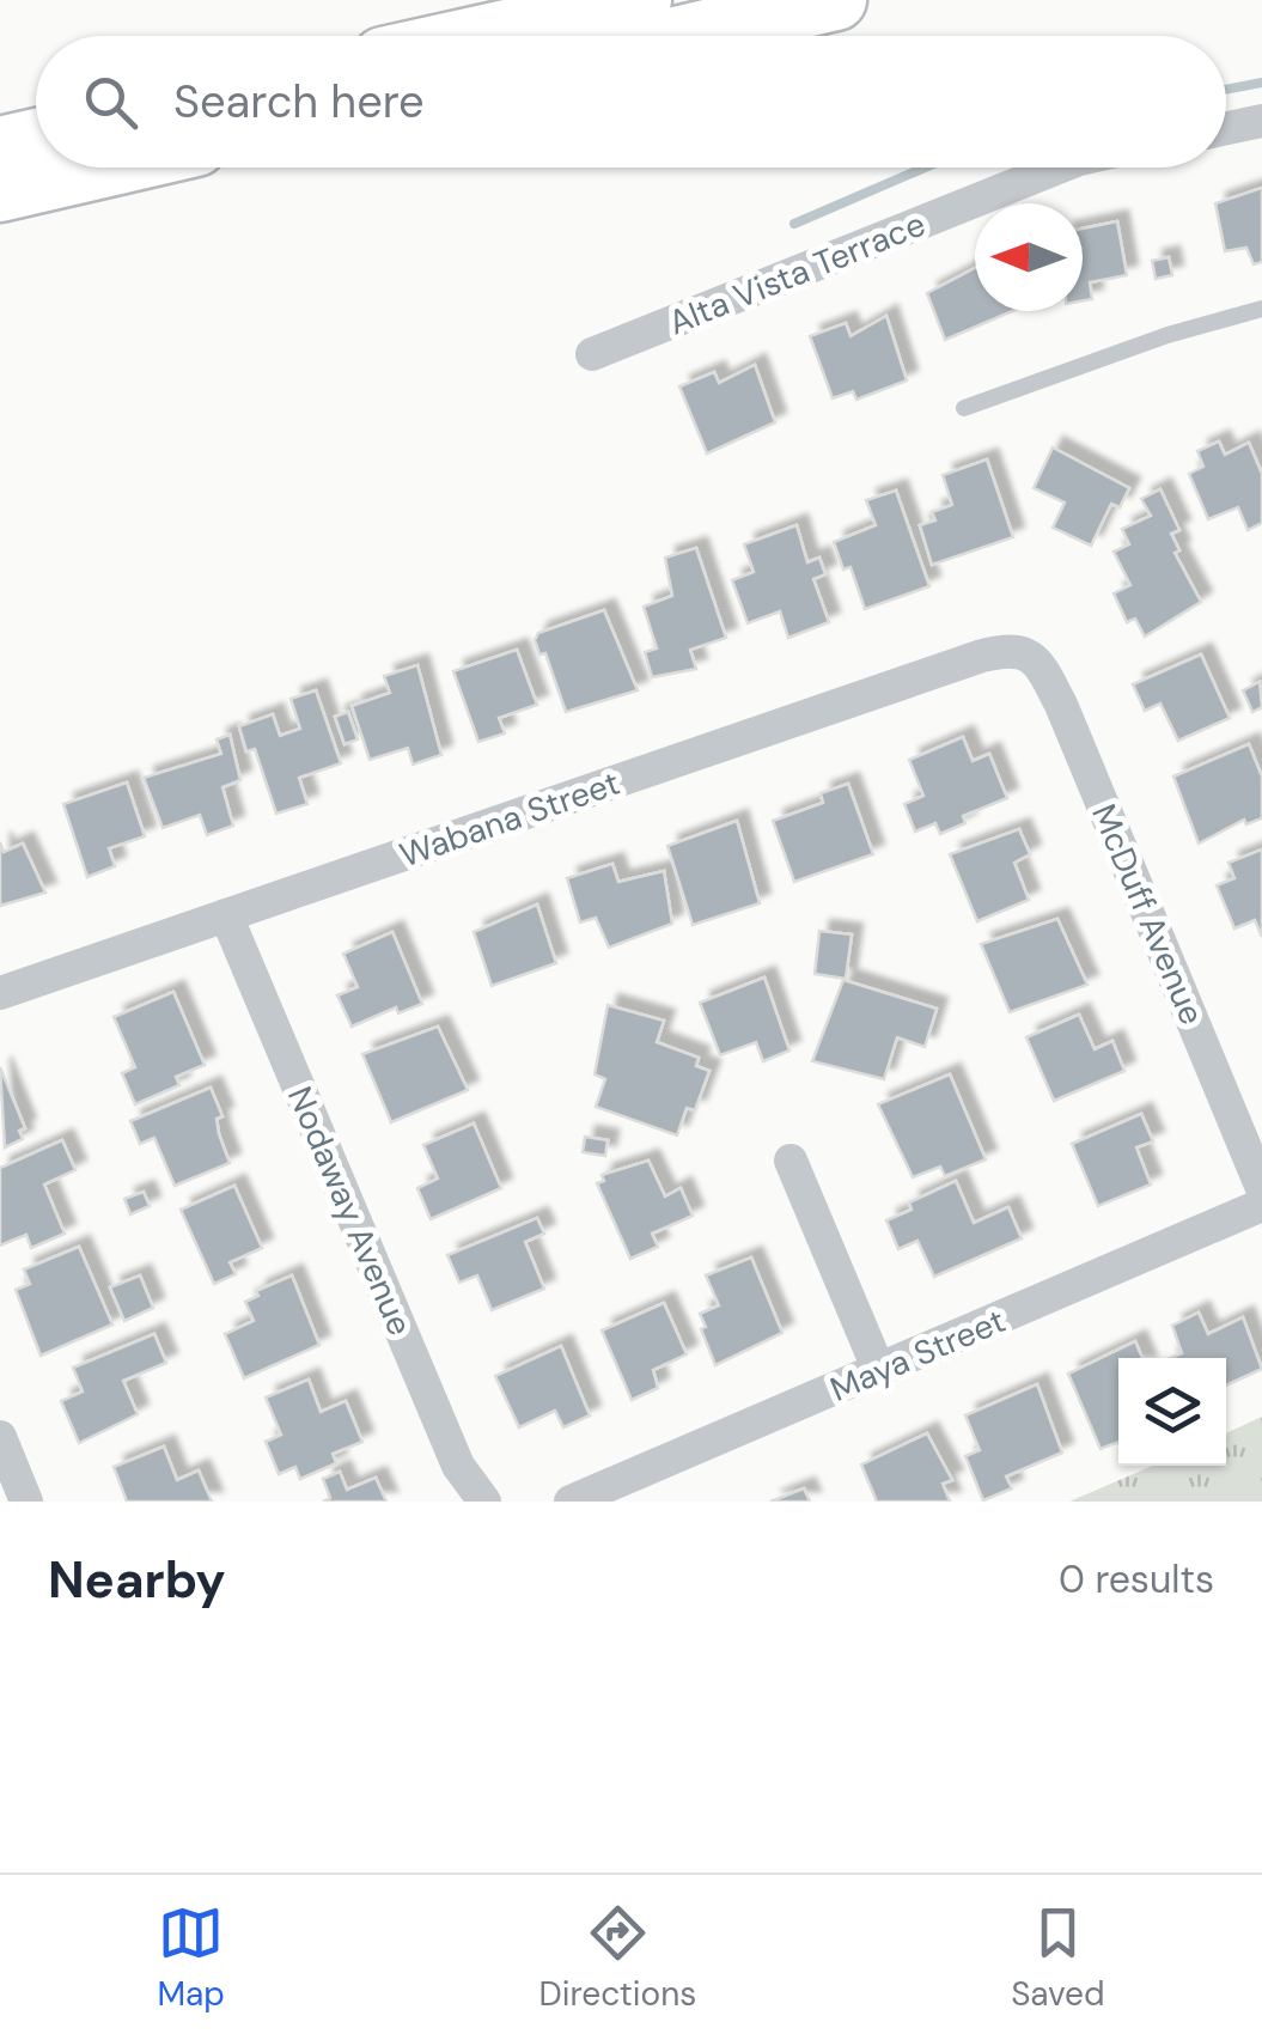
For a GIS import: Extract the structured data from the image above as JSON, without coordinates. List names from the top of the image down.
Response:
{
  "streets": {
    "street": [
      "Alta Vista Terrace",
      "Wabana Street",
      "McDuff Avenue",
      "Nodaway Avenue",
      "Maya Street"
    ]
  },
  "crossings": [
    ["Wabana Street", "McDuff Avenue"],
    ["Wabana Street", "Nodaway Avenue"]
  ],
  "north": "left",
  "page": {
    "search": "Search here",
    "heading": ["Nearby", "0 results"],
    "nav": ["Map", "Directions", "Saved"]
  }
}
